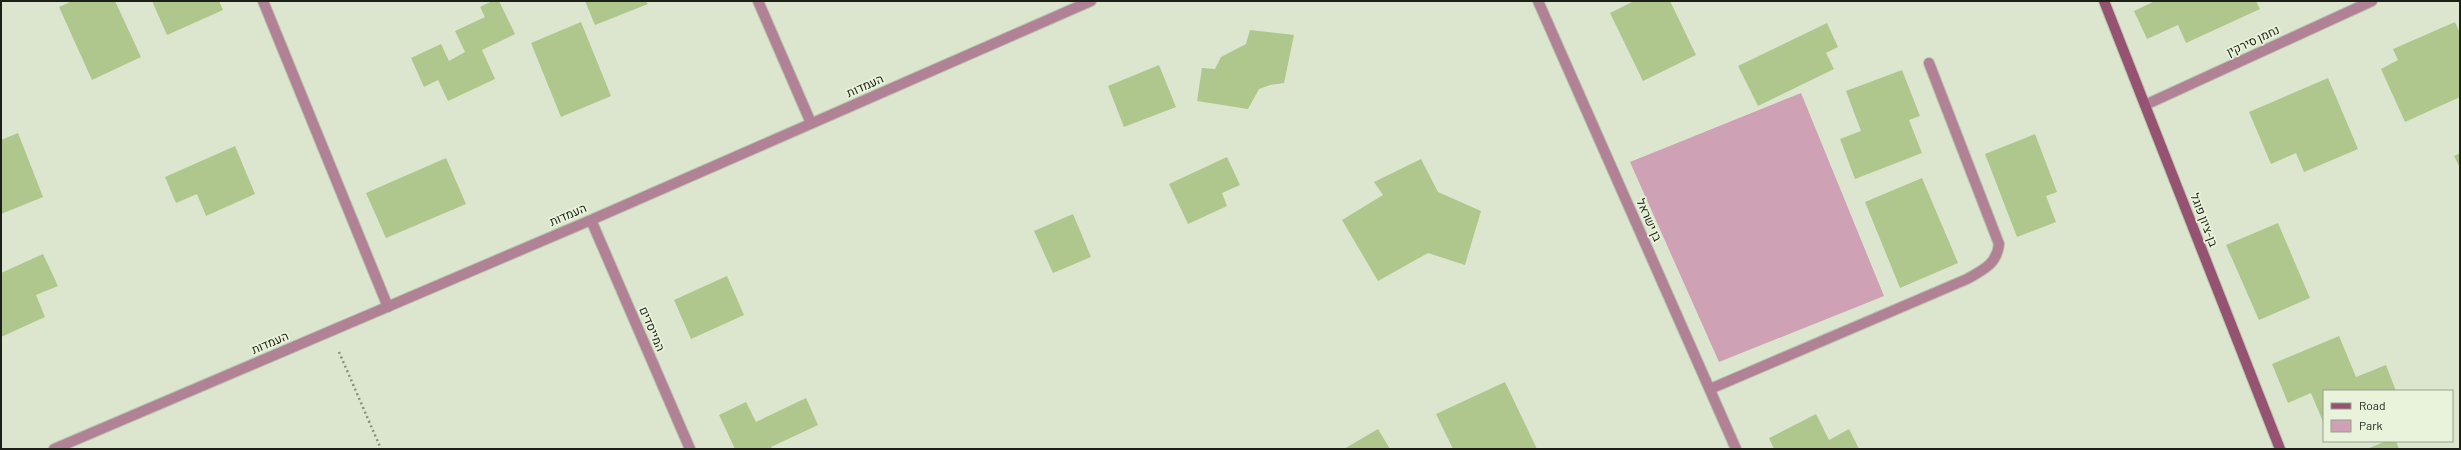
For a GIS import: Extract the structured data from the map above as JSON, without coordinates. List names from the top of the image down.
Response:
{
  "streets": {
    "street": [
      "נחמן סירקין",
      "העמדות",
      "בן ישראל",
      "בן-ציון פוגל",
      "המייסדים"
    ]
  },
  "crossings": [
    ["נחמן סירקין", "בן-ציון פוגל"],
    ["העמדות", "המייסדים"]
  ],
  "legend": ["Road", "Park"]
}
